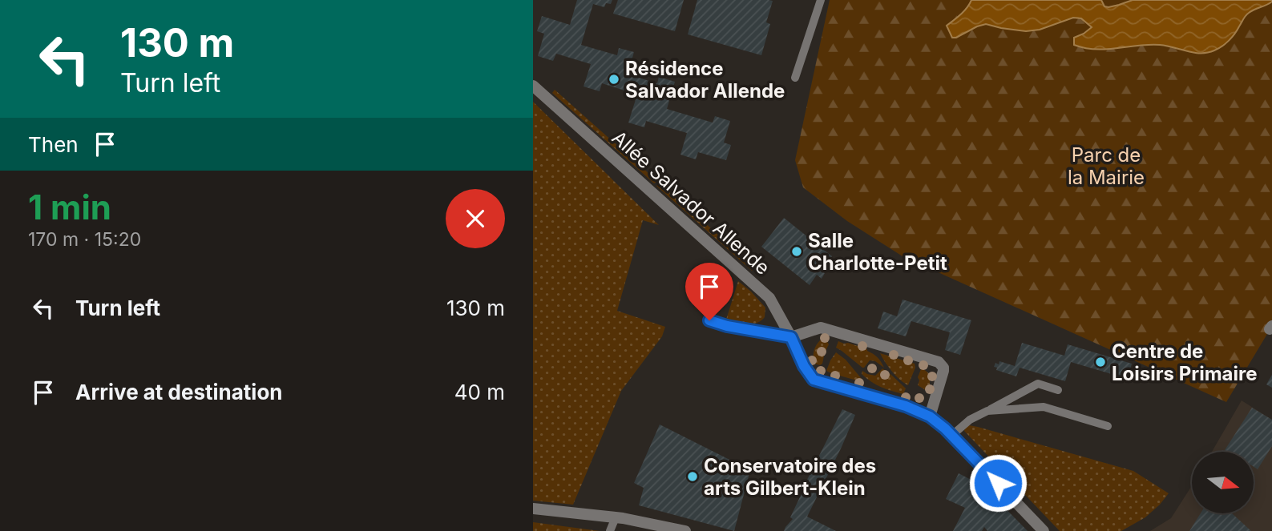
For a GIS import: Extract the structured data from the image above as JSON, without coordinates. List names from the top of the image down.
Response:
{
  "streets": {
    "street": ["Allée Salvador Allende"]
  },
  "parks": ["Parc de la Mairie"],
  "places": [
    "Résidence Salvador Allende",
    "Salle Charlotte-Petit",
    "Centre de Loisirs Primaire",
    "Conservatoire des arts Gilbert-Klein"
  ],
  "north": "right",
  "page": {
    "turn": ["130 m", "Turn left"],
    "then": "Then",
    "heading": ["1 min", "170 m · 15:20"],
    "list": [
      {
        "name": "Turn left",
        "value": "130 m"
      },
      {
        "name": "Arrive at destination",
        "value": "40 m"
      }
    ]
  }
}
